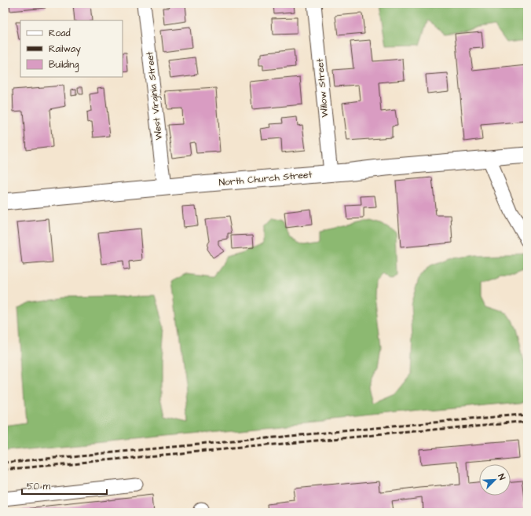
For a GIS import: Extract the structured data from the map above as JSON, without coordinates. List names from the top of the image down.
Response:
{
  "streets": {
    "main road": ["North Church Street"],
    "street": ["Willow Street", "West Virginia Street"]
  },
  "crossings": [
    ["Willow Street", "North Church Street"],
    ["West Virginia Street", "North Church Street"]
  ],
  "legend": ["Road", "Railway", "Building"],
  "scale_bar": "50 m",
  "north": "top right"
}
